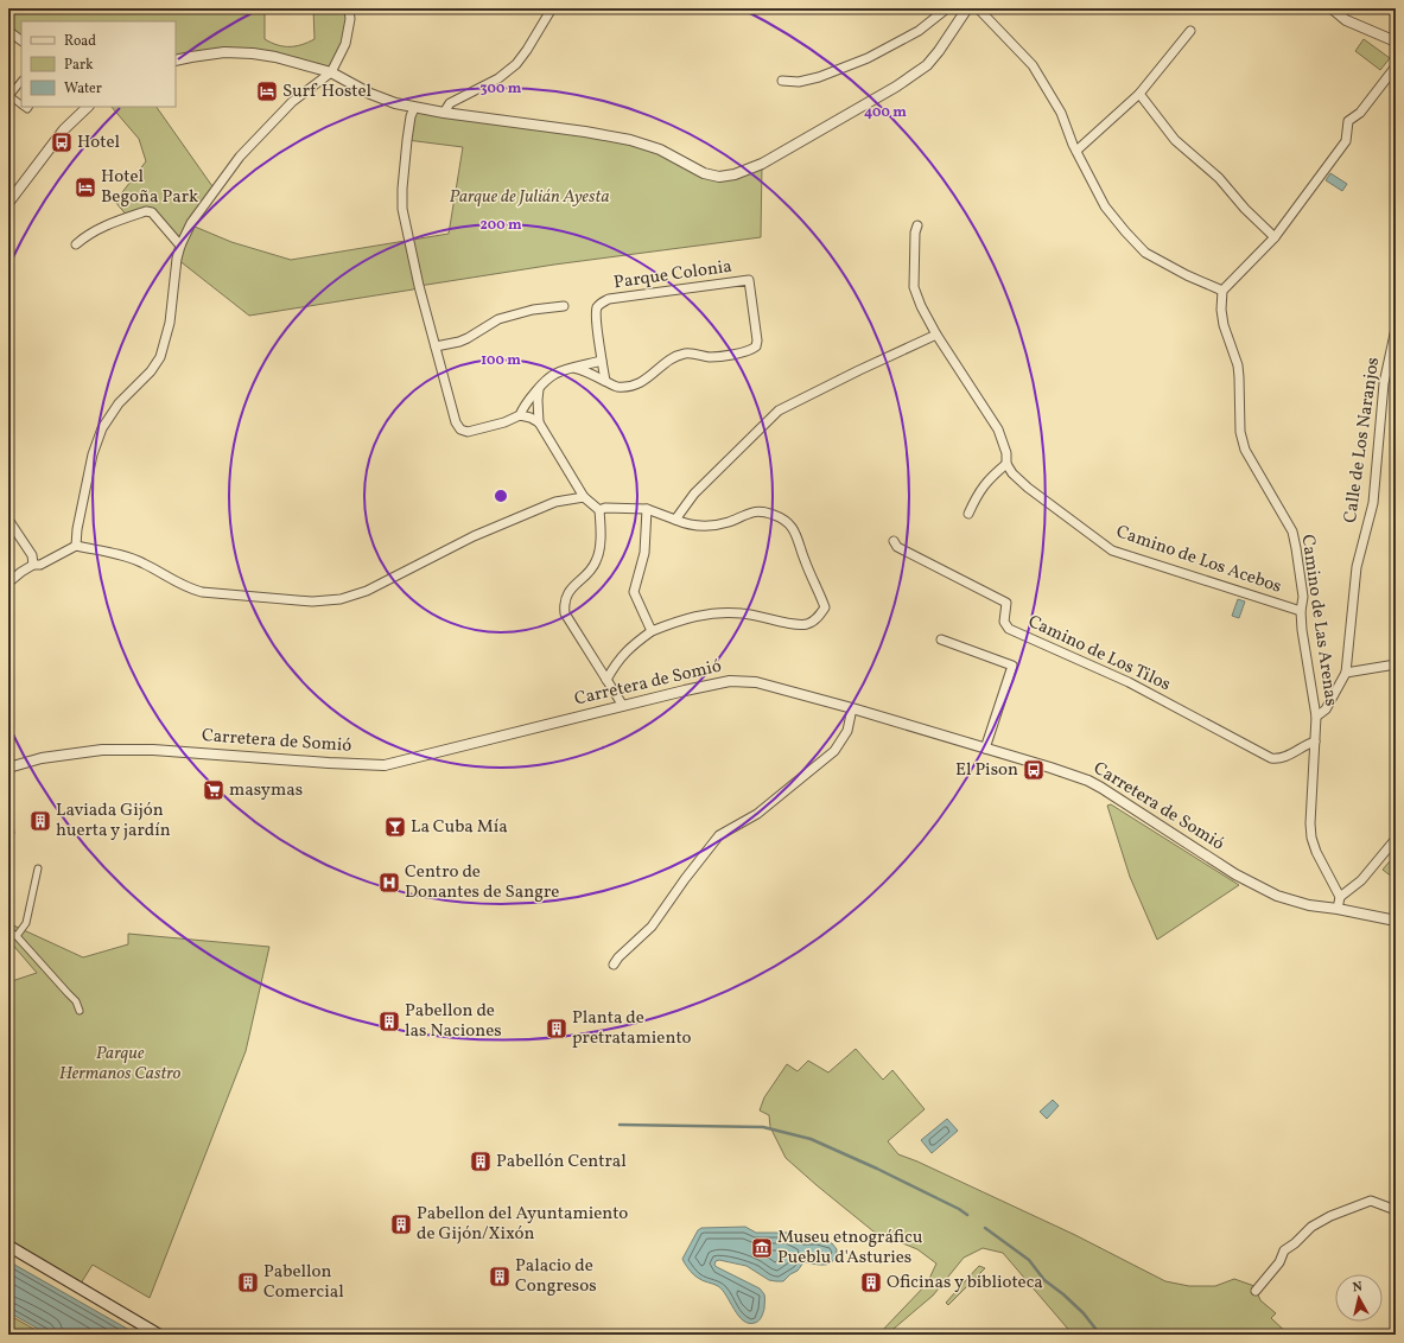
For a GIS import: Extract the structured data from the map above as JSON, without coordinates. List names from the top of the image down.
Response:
{
  "streets": {
    "street": [
      "Parque Colonia",
      "Calle de Los Naranjos",
      "Camino de Los Acebos",
      "Camino de Las Arenas",
      "Camino de Los Tilos",
      "Carretera de Somió"
    ]
  },
  "crossings": [
    ["Calle de Los Naranjos", "Camino de Las Arenas"],
    ["Camino de Los Acebos", "Camino de Las Arenas"],
    ["Camino de Las Arenas", "Camino de Los Tilos"]
  ],
  "parks": ["Parque de Julián Ayesta", "Parque Hermanos Castro"],
  "places": {
    "hotel": ["Surf Hostel", "Hotel Begoña Park"],
    "bus stop": ["Hotel", "El Pison"],
    "supermarket": ["masymas"],
    "building": [
      "Laviada Gijón huerta y jardín",
      "Pabellon de las Naciones",
      "Planta de pretratamiento",
      "Pabellón Central",
      "Pabellon del Ayuntamiento de Gijón/Xixón",
      "Palacio de Congresos",
      "Pabellon Comercial",
      "Oficinas y biblioteca"
    ],
    "bar": ["La Cuba Mía"],
    "hospital": ["Centro de Donantes de Sangre"],
    "museum": ["Museu etnográficu Pueblu d'Asturies"]
  },
  "legend": ["Road", "Park", "Water"],
  "north": "top",
  "rings": [
    "300 m",
    "400 m",
    "200 m",
    "100 m"
  ]
}
